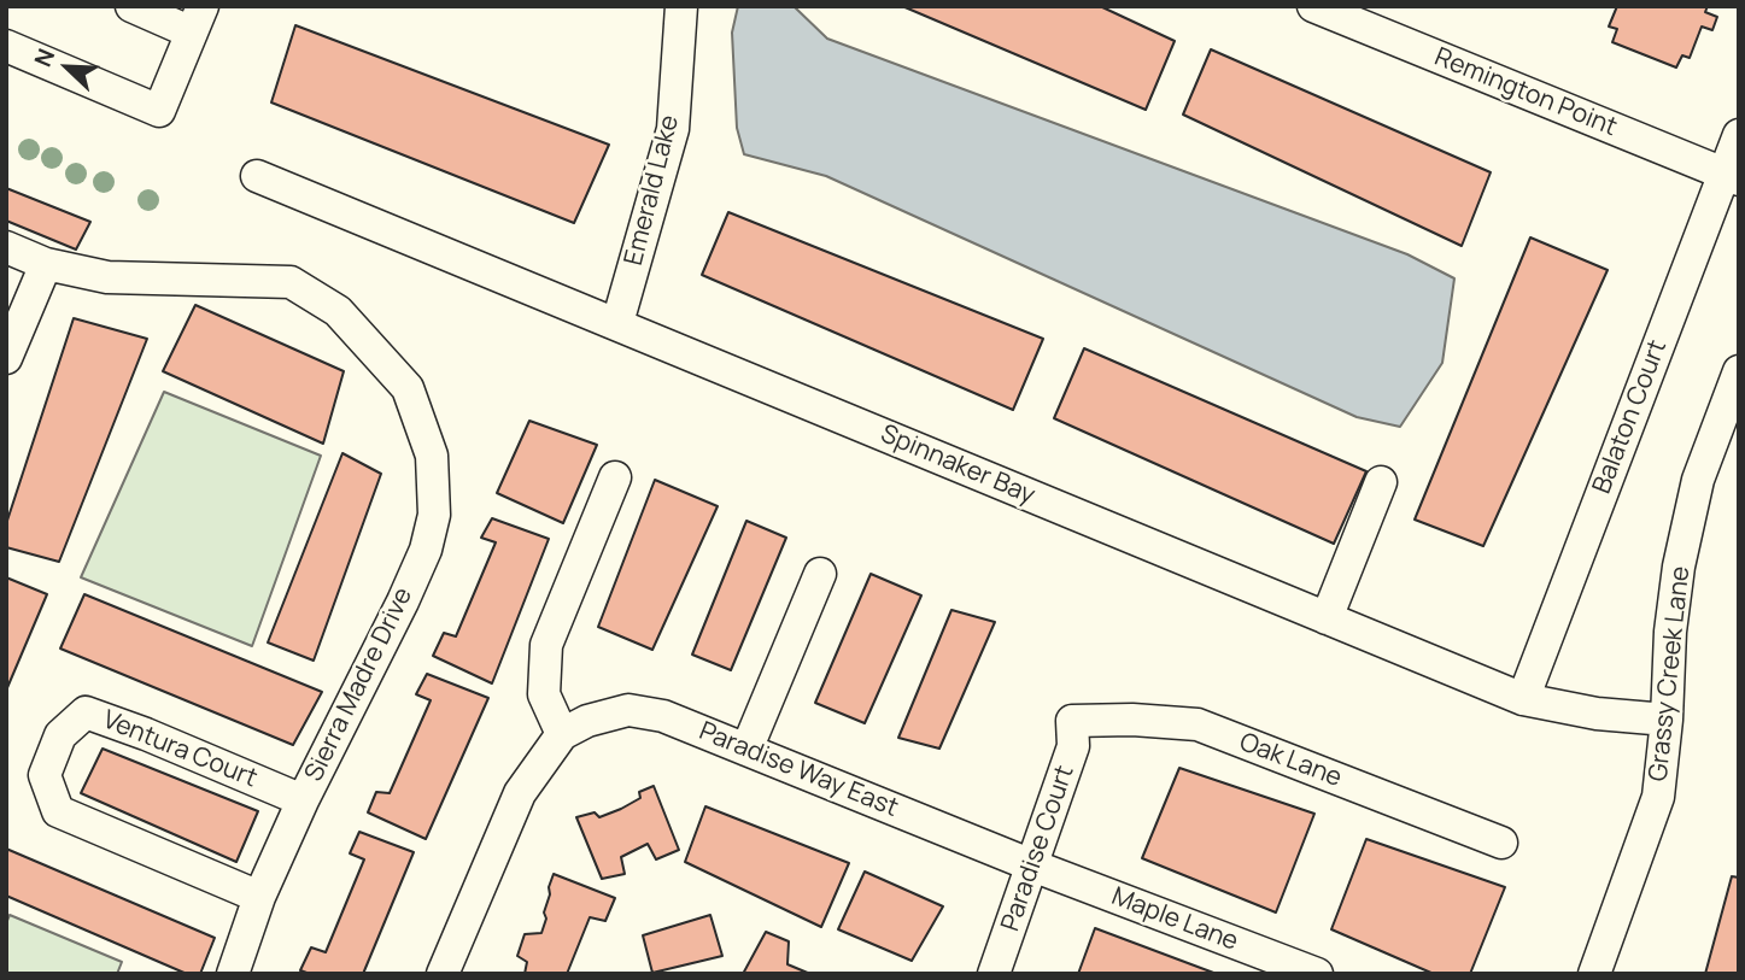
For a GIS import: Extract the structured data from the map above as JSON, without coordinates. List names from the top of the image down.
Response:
{
  "streets": {
    "street": [
      "Remington Point",
      "Emerald Lake",
      "Balaton Court",
      "Spinnaker Bay",
      "Grassy Creek Lane",
      "Sierra Madre Drive",
      "Ventura Court",
      "Oak Lane",
      "Paradise Way East",
      "Paradise Court",
      "Maple Lane"
    ]
  },
  "crossings": [
    ["Remington Point", "Balaton Court"],
    ["Emerald Lake", "Spinnaker Bay"],
    ["Balaton Court", "Spinnaker Bay"],
    ["Spinnaker Bay", "Grassy Creek Lane"],
    ["Sierra Madre Drive", "Ventura Court"],
    ["Oak Lane", "Paradise Court"],
    ["Paradise Way East", "Paradise Court"],
    ["Paradise Way East", "Maple Lane"],
    ["Paradise Court", "Maple Lane"]
  ],
  "north": "top left"
}
